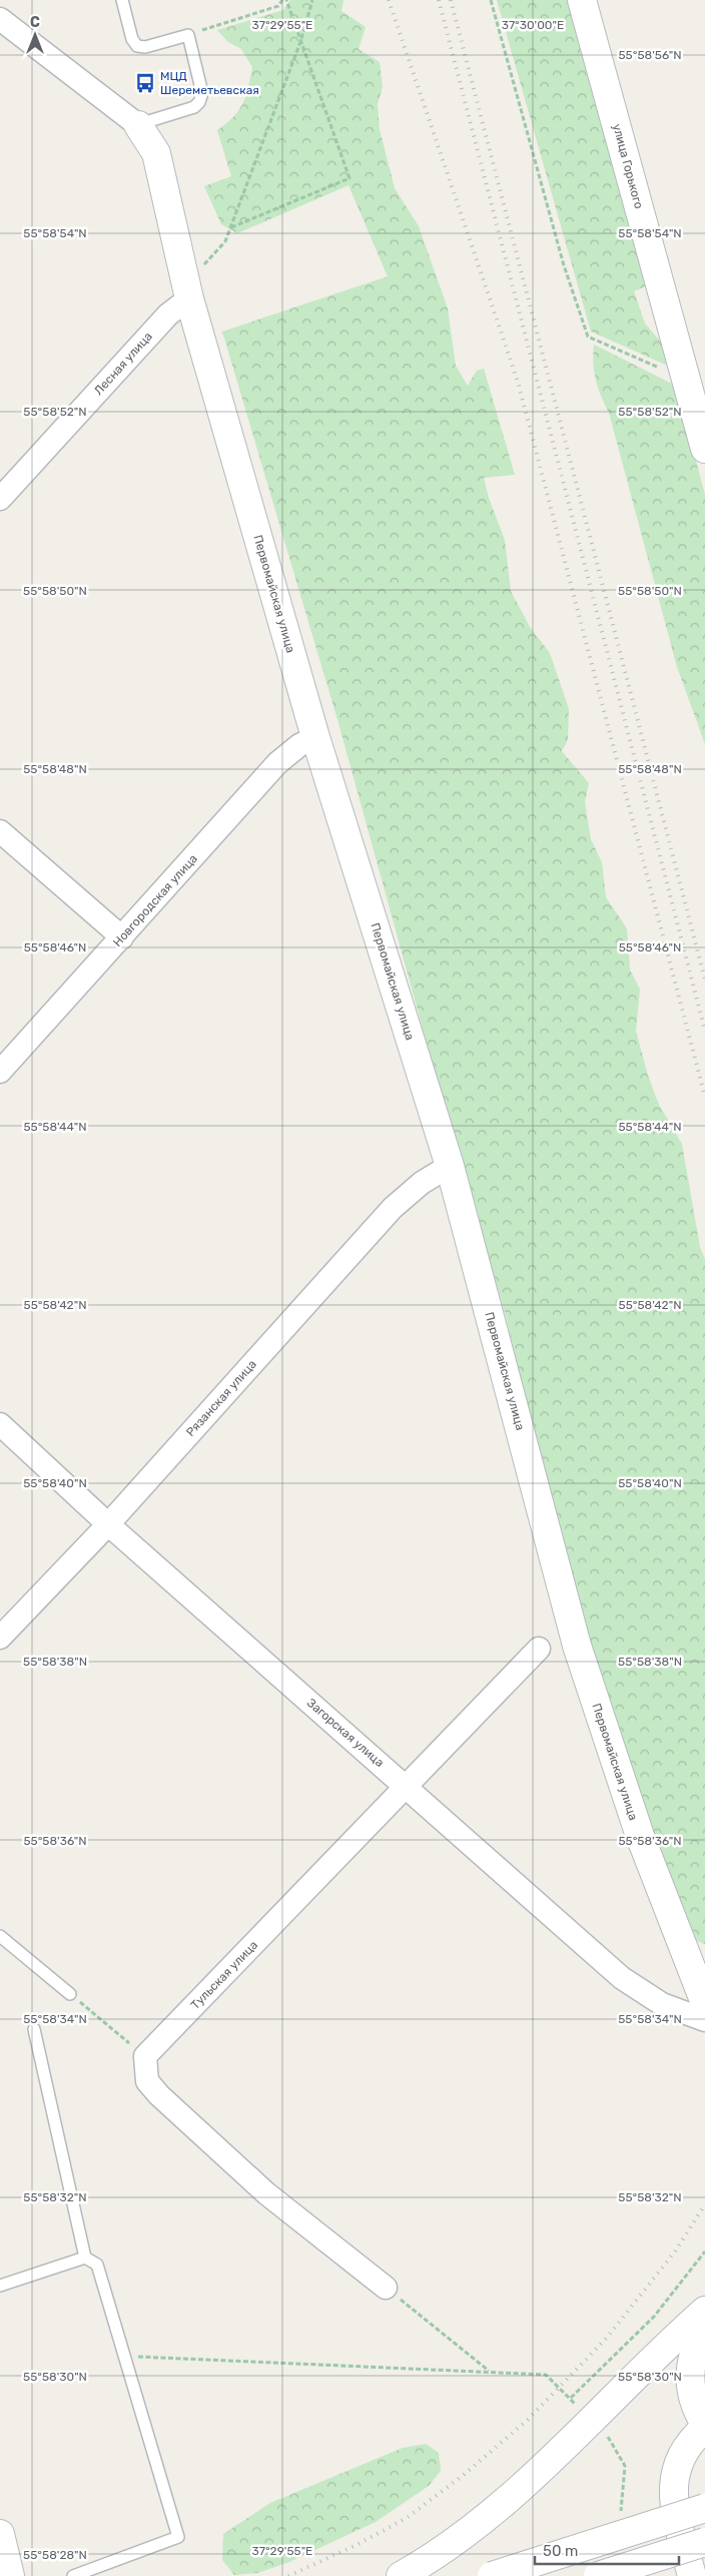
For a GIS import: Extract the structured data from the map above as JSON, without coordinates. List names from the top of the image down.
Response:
{
  "streets": {
    "street": [
      "улица Горького",
      "Лесная улица",
      "Первомайская улица",
      "Новгородская улица",
      "Рязанская улица",
      "Загорская улица",
      "Тульская улица"
    ]
  },
  "crossings": [
    ["Лесная улица", "Первомайская улица"],
    ["Первомайская улица", "Новгородская улица"],
    ["Первомайская улица", "Рязанская улица"],
    ["Рязанская улица", "Загорская улица"],
    ["Загорская улица", "Тульская улица"]
  ],
  "places": {
    "bus stop": ["МЦД Шереметьевская"]
  },
  "scale_bar": "50 m",
  "north": "top",
  "coordinates": [
    "37°29'55\"E",
    "37°30'00\"E",
    "55°58'56\"N",
    "55°58'54\"N",
    "55°58'52\"N",
    "55°58'50\"N",
    "55°58'48\"N",
    "55°58'46\"N",
    "55°58'44\"N",
    "55°58'42\"N",
    "55°58'40\"N",
    "55°58'38\"N",
    "55°58'36\"N",
    "55°58'34\"N",
    "55°58'32\"N",
    "55°58'30\"N",
    "55°58'28\"N"
  ]
}
